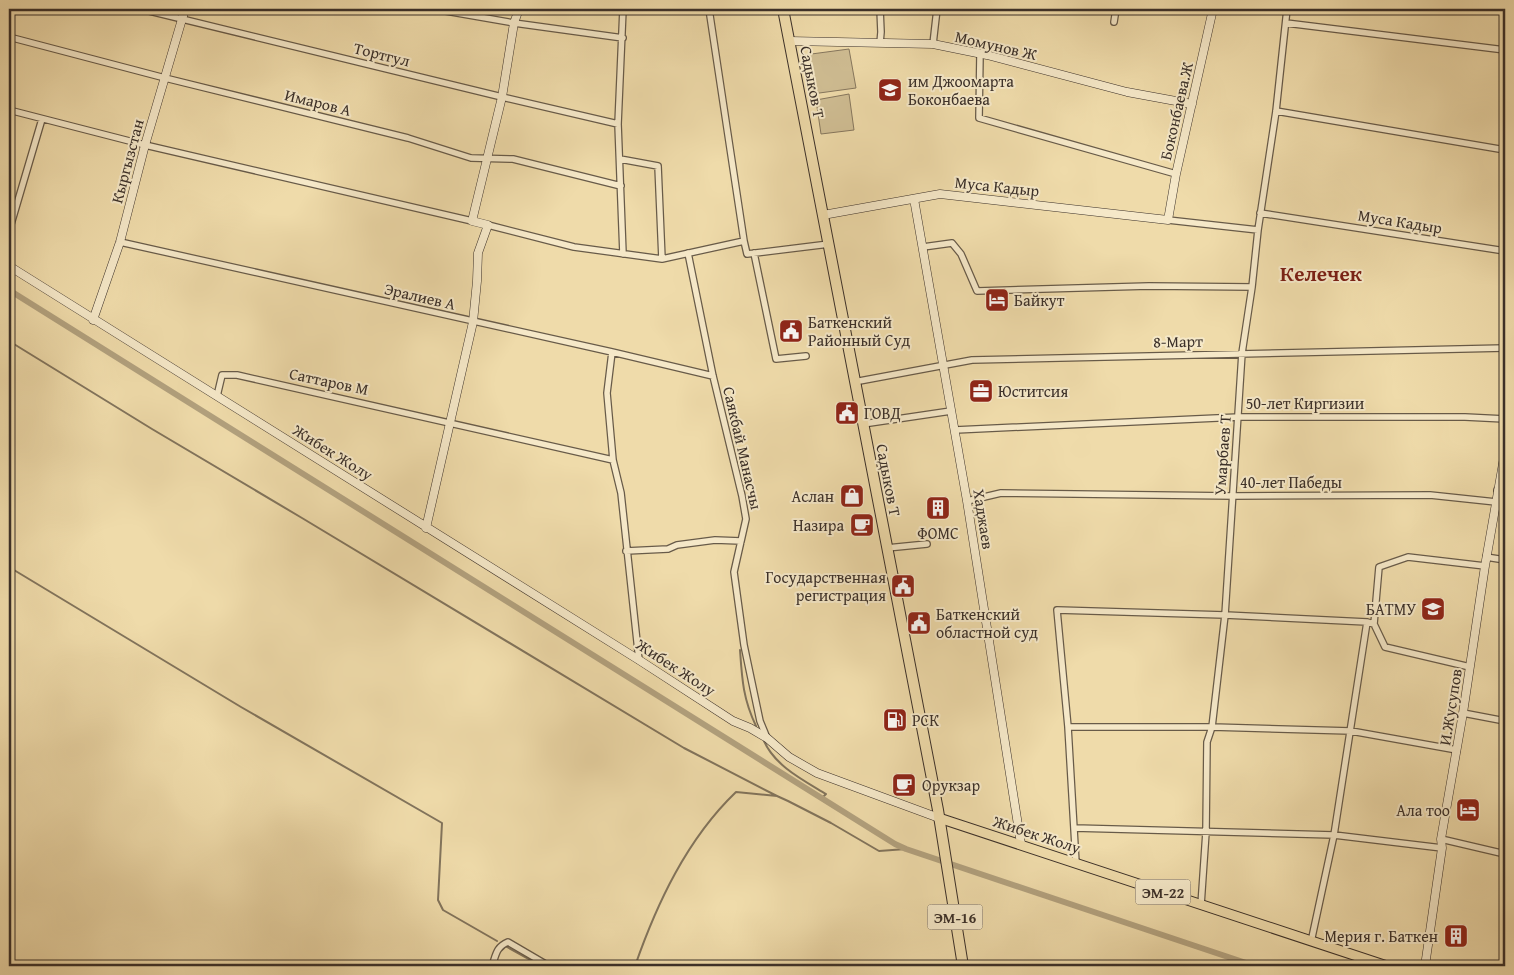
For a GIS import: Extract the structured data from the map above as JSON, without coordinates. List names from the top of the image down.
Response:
{
  "streets": {
    "highway": ["Садыков Т", "ЭМ-16"],
    "main road": ["Жибек Жолу", "ЭМ-22"],
    "street": [
      "Момунов Ж",
      "Тортгул",
      "Имаров А",
      "Боконбаева.Ж",
      "Кыргызстан",
      "Муса Кадыр",
      "Эралиев А",
      "8-Март",
      "Саттаров М",
      "50-лет Киргизии",
      "Саякбай Манасчы",
      "Умарбаев Т",
      "40-лет Пабеды",
      "Хаджаев",
      "И.Жусупов"
    ]
  },
  "crossings": [
    ["Момунов Ж", "Садыков Т"],
    ["Момунов Ж", "Боконбаева.Ж"],
    ["Тортгул", "Кыргызстан"],
    ["Садыков Т", "Муса Кадыр"],
    ["Садыков Т", "8-Март"],
    ["Садыков Т", "Жибек Жолу"],
    ["Садыков Т", "ЭМ-16"],
    ["Имаров А", "Кыргызстан"],
    ["Боконбаева.Ж", "Муса Кадыр"],
    ["Кыргызстан", "Эралиев А"],
    ["Кыргызстан", "Жибек Жолу"],
    ["Муса Кадыр", "Умарбаев Т"],
    ["Муса Кадыр", "Хаджаев"],
    ["Эралиев А", "Саякбай Манасчы"],
    ["8-Март", "Умарбаев Т"],
    ["8-Март", "Хаджаев"],
    ["Саттаров М", "Жибек Жолу"],
    ["50-лет Киргизии", "Умарбаев Т"],
    ["50-лет Киргизии", "Хаджаев"],
    ["Саякбай Манасчы", "Жибек Жолу"],
    ["Жибек Жолу", "Умарбаев Т"],
    ["Жибек Жолу", "Хаджаев"],
    ["Жибек Жолу", "ЭМ-16"],
    ["Умарбаев Т", "40-лет Пабеды"],
    ["40-лет Пабеды", "Хаджаев"],
    ["40-лет Пабеды", "И.Жусупов"]
  ],
  "districts": ["Келечек"],
  "places": {
    "school or university": ["им Джоомарта Боконбаева", "БАТМУ"],
    "hotel": ["Байкут", "Ала тоо"],
    "public building": [
      "Баткенский Районный Суд",
      "ГОВД",
      "Государственная регистрация",
      "Баткенский областной суд"
    ],
    "office": ["Юститсия"],
    "shop": ["Аслан"],
    "building": ["ФОМС", "Мерия г. Бaткен"],
    "cafe": ["Назира", "Орукзар"],
    "fuel station": ["РСК"]
  }
}
